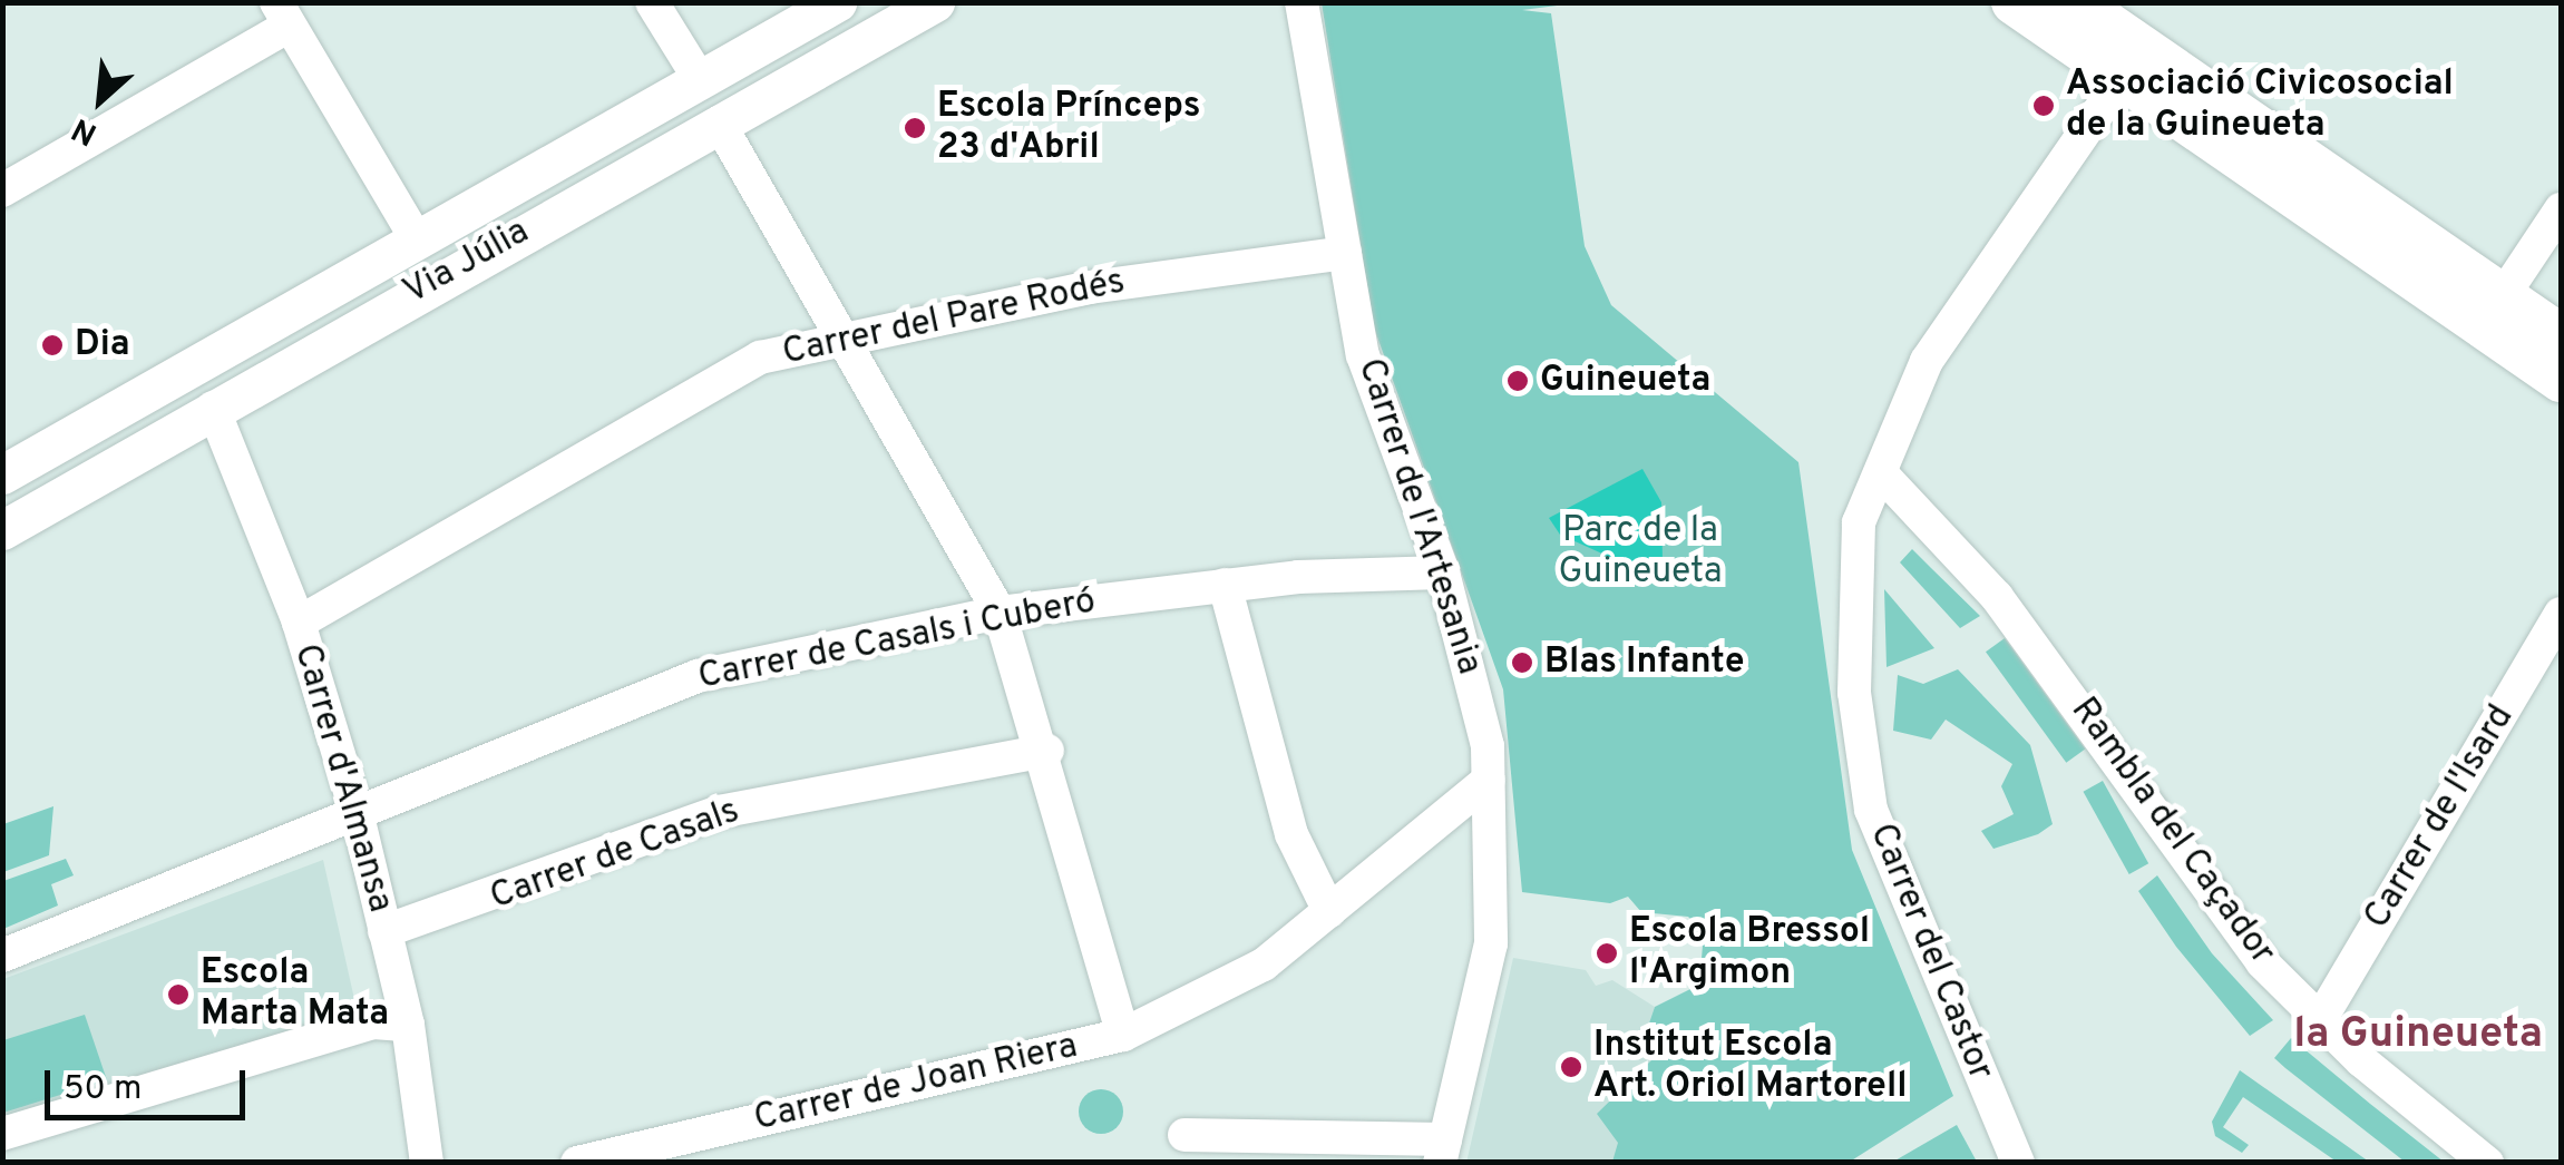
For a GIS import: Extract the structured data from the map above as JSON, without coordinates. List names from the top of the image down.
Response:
{
  "streets": {
    "street": [
      "Via Júlia",
      "Carrer del Pare Rodés",
      "Carrer de l'Artesania",
      "Carrer de Casals i Cuberó",
      "Carrer d'Almansa",
      "Carrer de l'Isard",
      "Rambla del Caçador",
      "Carrer de Casals",
      "Carrer del Castor",
      "Carrer de Joan Riera"
    ]
  },
  "crossings": [
    ["Via Júlia", "Carrer d'Almansa"],
    ["Carrer del Pare Rodés", "Carrer de l'Artesania"],
    ["Carrer del Pare Rodés", "Carrer d'Almansa"],
    ["Carrer de l'Artesania", "Carrer de Casals i Cuberó"],
    ["Carrer de l'Artesania", "Carrer de Joan Riera"],
    ["Carrer de Casals i Cuberó", "Carrer d'Almansa"],
    ["Carrer d'Almansa", "Carrer de Casals"],
    ["Carrer de l'Isard", "Rambla del Caçador"],
    ["Rambla del Caçador", "Carrer del Castor"]
  ],
  "districts": ["la Guineueta"],
  "parks": ["Parc de la Guineueta"],
  "places": [
    "Associació Civicosocial de la Guineueta",
    "Escola Prínceps 23 d'Abril",
    "Dia",
    "Guineueta",
    "Blas Infante",
    "Escola Bressol l'Argimon",
    "Escola Marta Mata",
    "Institut Escola Art. Oriol Martorell"
  ],
  "scale_bar": "50 m",
  "north": "bottom left"
}
